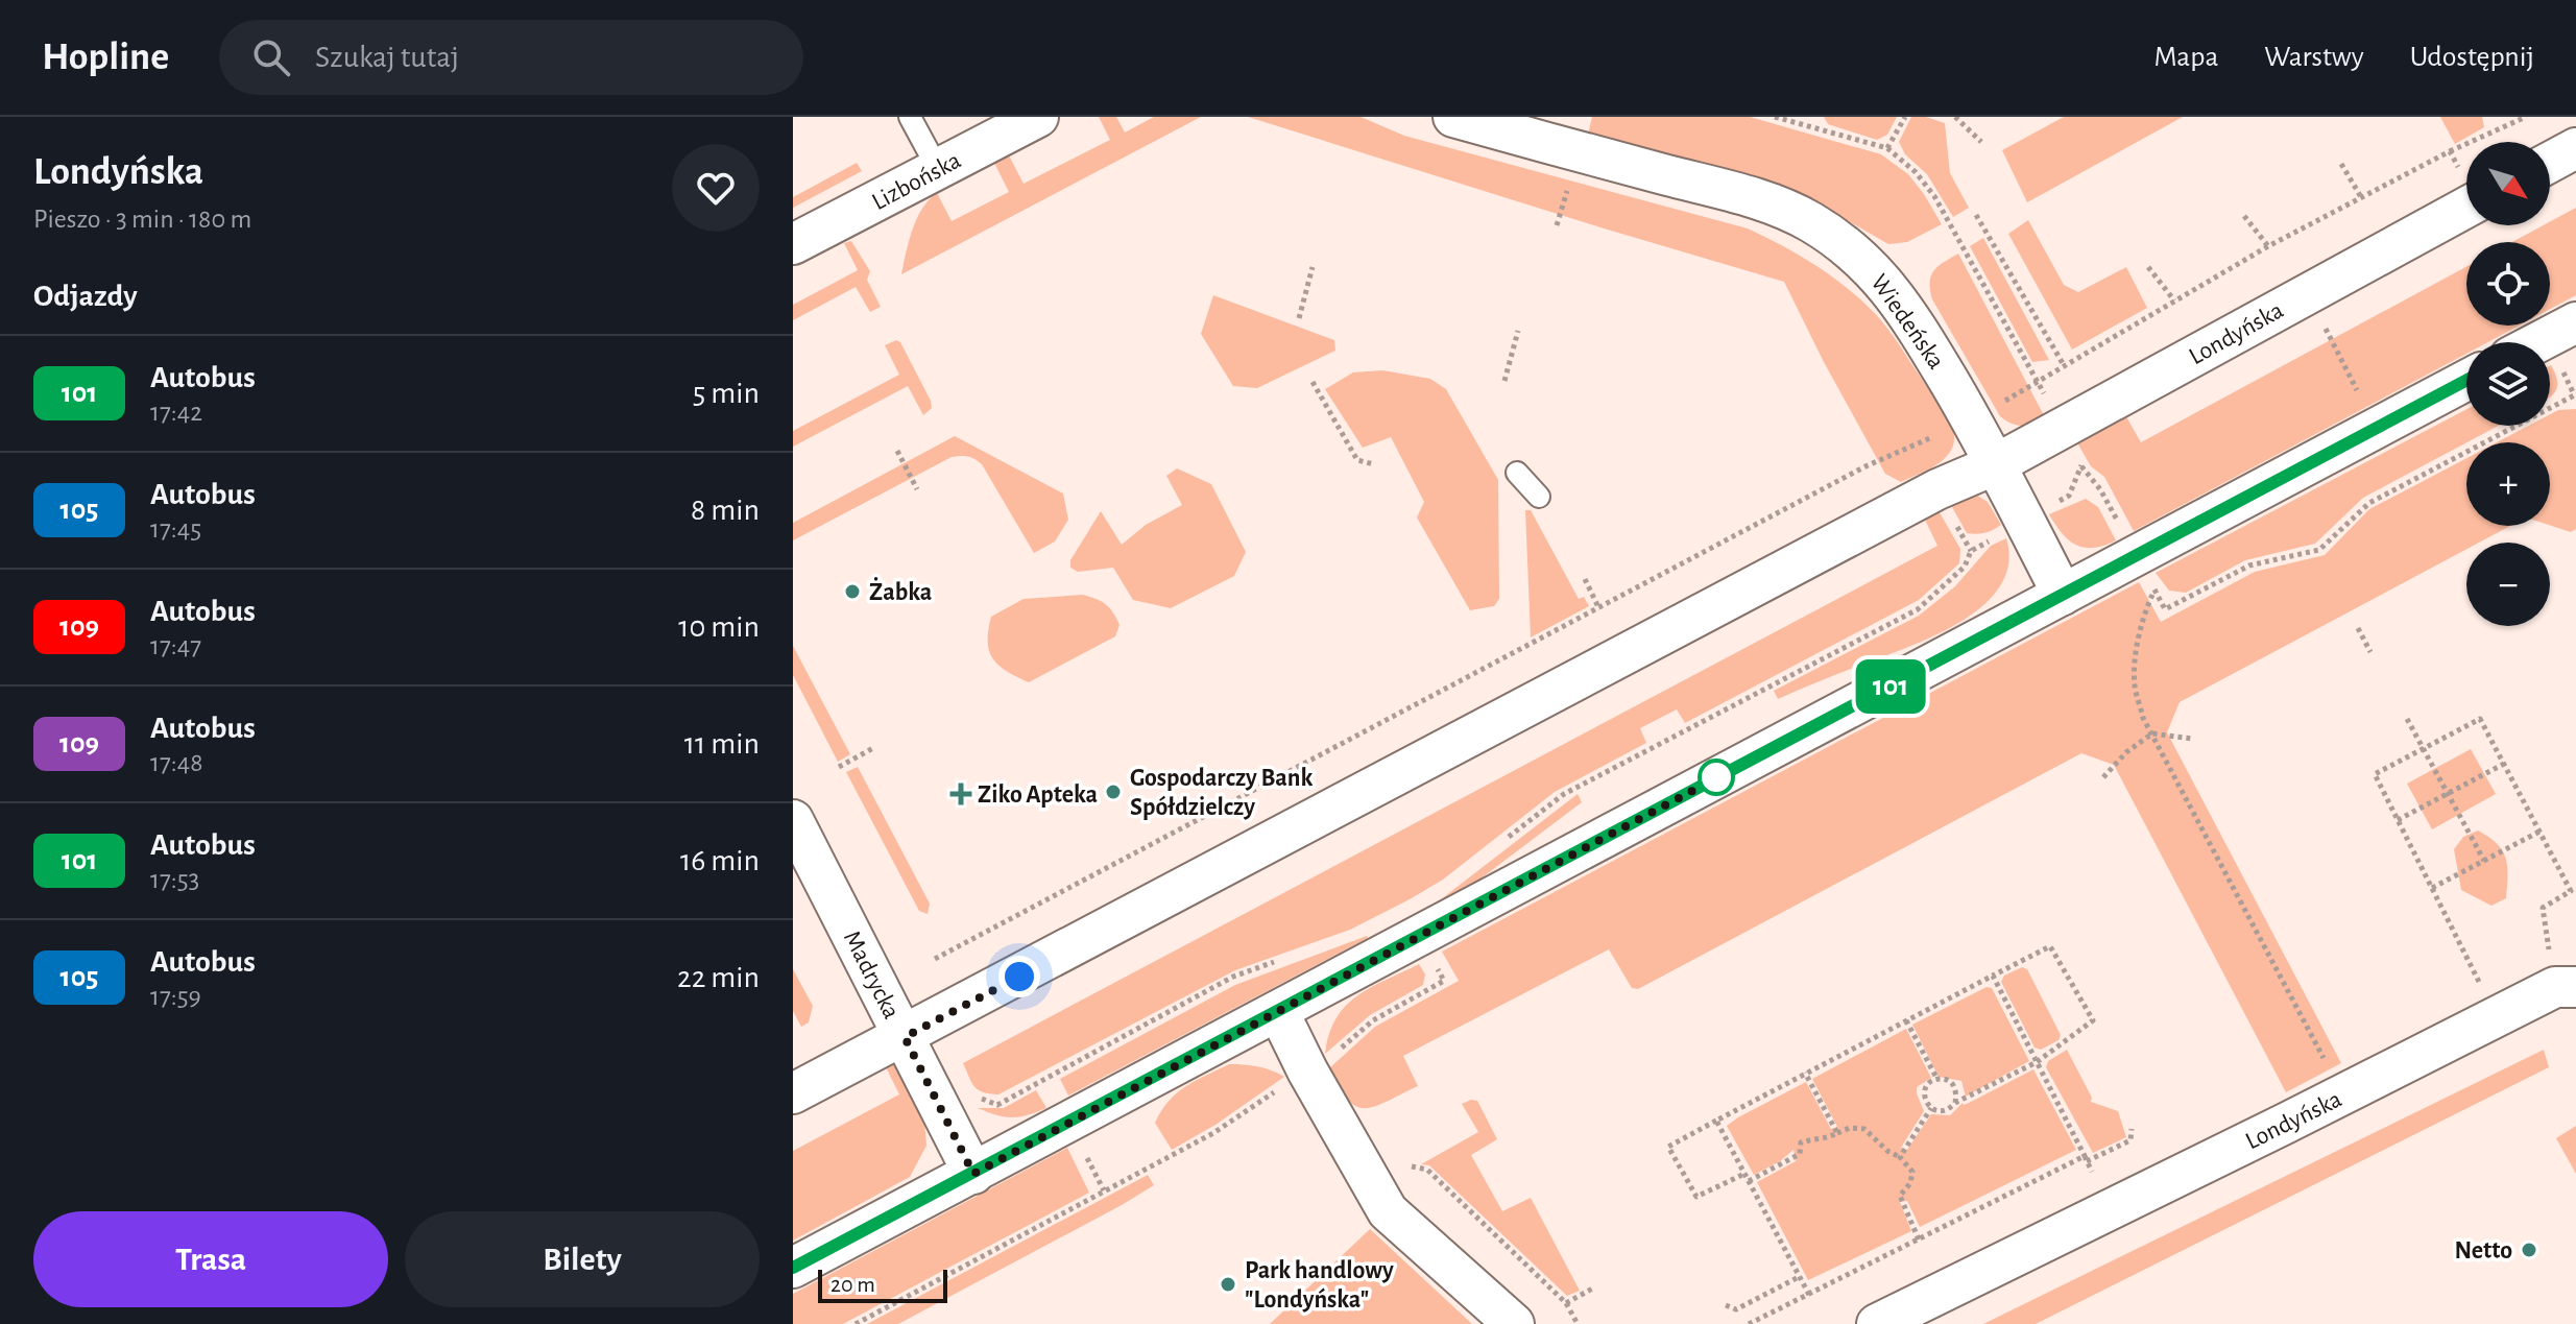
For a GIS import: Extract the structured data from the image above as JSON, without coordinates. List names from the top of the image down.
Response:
{
  "streets": {
    "street": [
      "Lizbońska",
      "Wiedeńska",
      "Londyńska",
      "Madrycka"
    ]
  },
  "crossings": [
    ["Wiedeńska", "Londyńska"],
    ["Londyńska", "Madrycka"]
  ],
  "places": {
    "other": [
      "Żabka",
      "Gospodarczy Bank Spółdzielczy",
      "Netto",
      "Park handlowy \"Londyńska\""
    ],
    "health": ["Ziko Apteka"]
  },
  "lines": ["bus line 101"],
  "scale_bar": "20 m",
  "north": "bottom right",
  "page": {
    "header": "Hopline",
    "search": "Szukaj tutaj",
    "nav": ["Mapa", "Warstwy", "Udostępnij"],
    "heading": [
      ["Londyńska", "Pieszo · 3 min · 180 m"],
      "Odjazdy"
    ],
    "on_map": "101",
    "map_buttons": ["+", "−"],
    "list": [
      {
        "mark": "101",
        "name": "Autobus",
        "note": "17:42",
        "value": "5 min"
      },
      {
        "mark": "105",
        "name": "Autobus",
        "note": "17:45",
        "value": "8 min"
      },
      {
        "mark": "109",
        "name": "Autobus",
        "note": "17:47",
        "value": "10 min"
      },
      {
        "mark": "109",
        "name": "Autobus",
        "note": "17:48",
        "value": "11 min"
      },
      {
        "mark": "101",
        "name": "Autobus",
        "note": "17:53",
        "value": "16 min"
      },
      {
        "mark": "105",
        "name": "Autobus",
        "note": "17:59",
        "value": "22 min"
      }
    ],
    "buttons": ["Trasa", "Bilety"],
    "scale": "20 m"
  }
}
